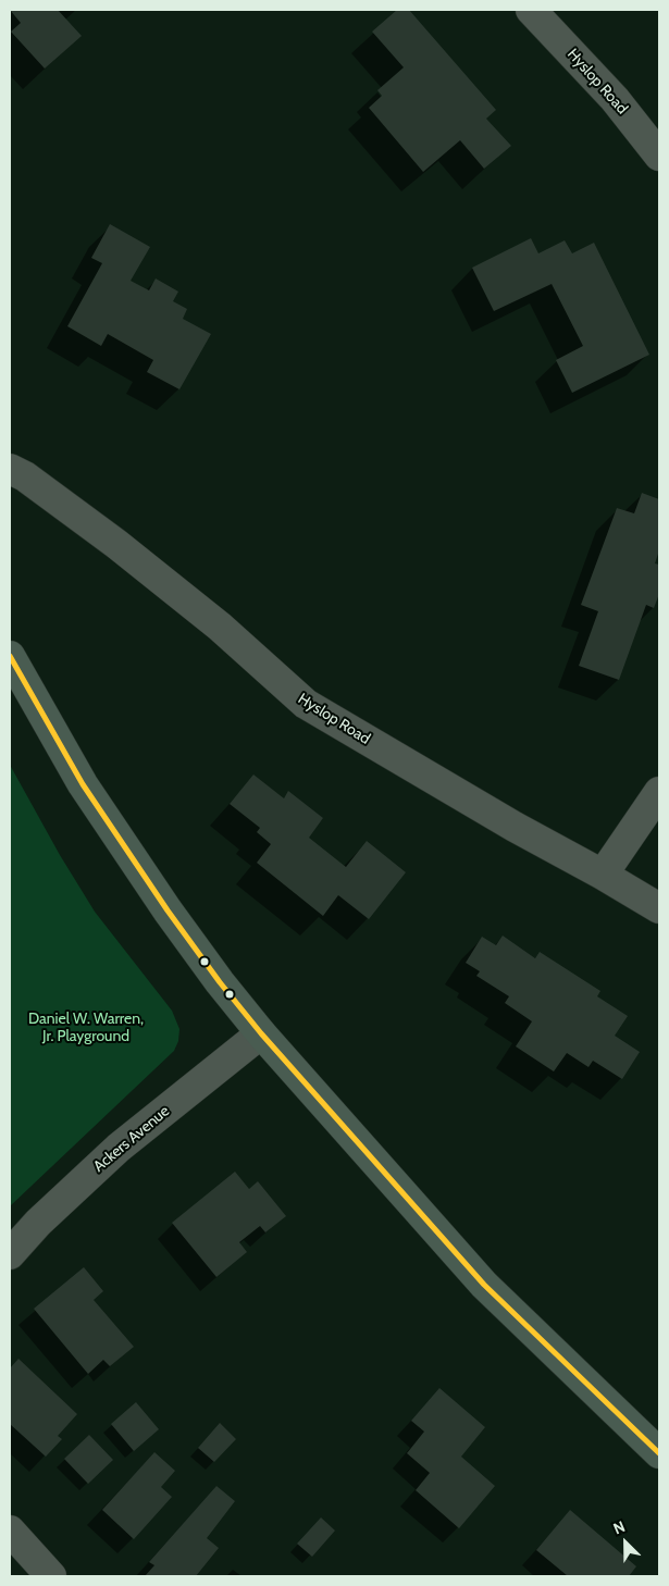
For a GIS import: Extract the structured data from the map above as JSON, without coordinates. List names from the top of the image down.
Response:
{
  "streets": {
    "street": ["Hyslop Road", "Ackers Avenue"]
  },
  "parks": ["Daniel W. Warren, Jr. Playground"],
  "north": "top left"
}
